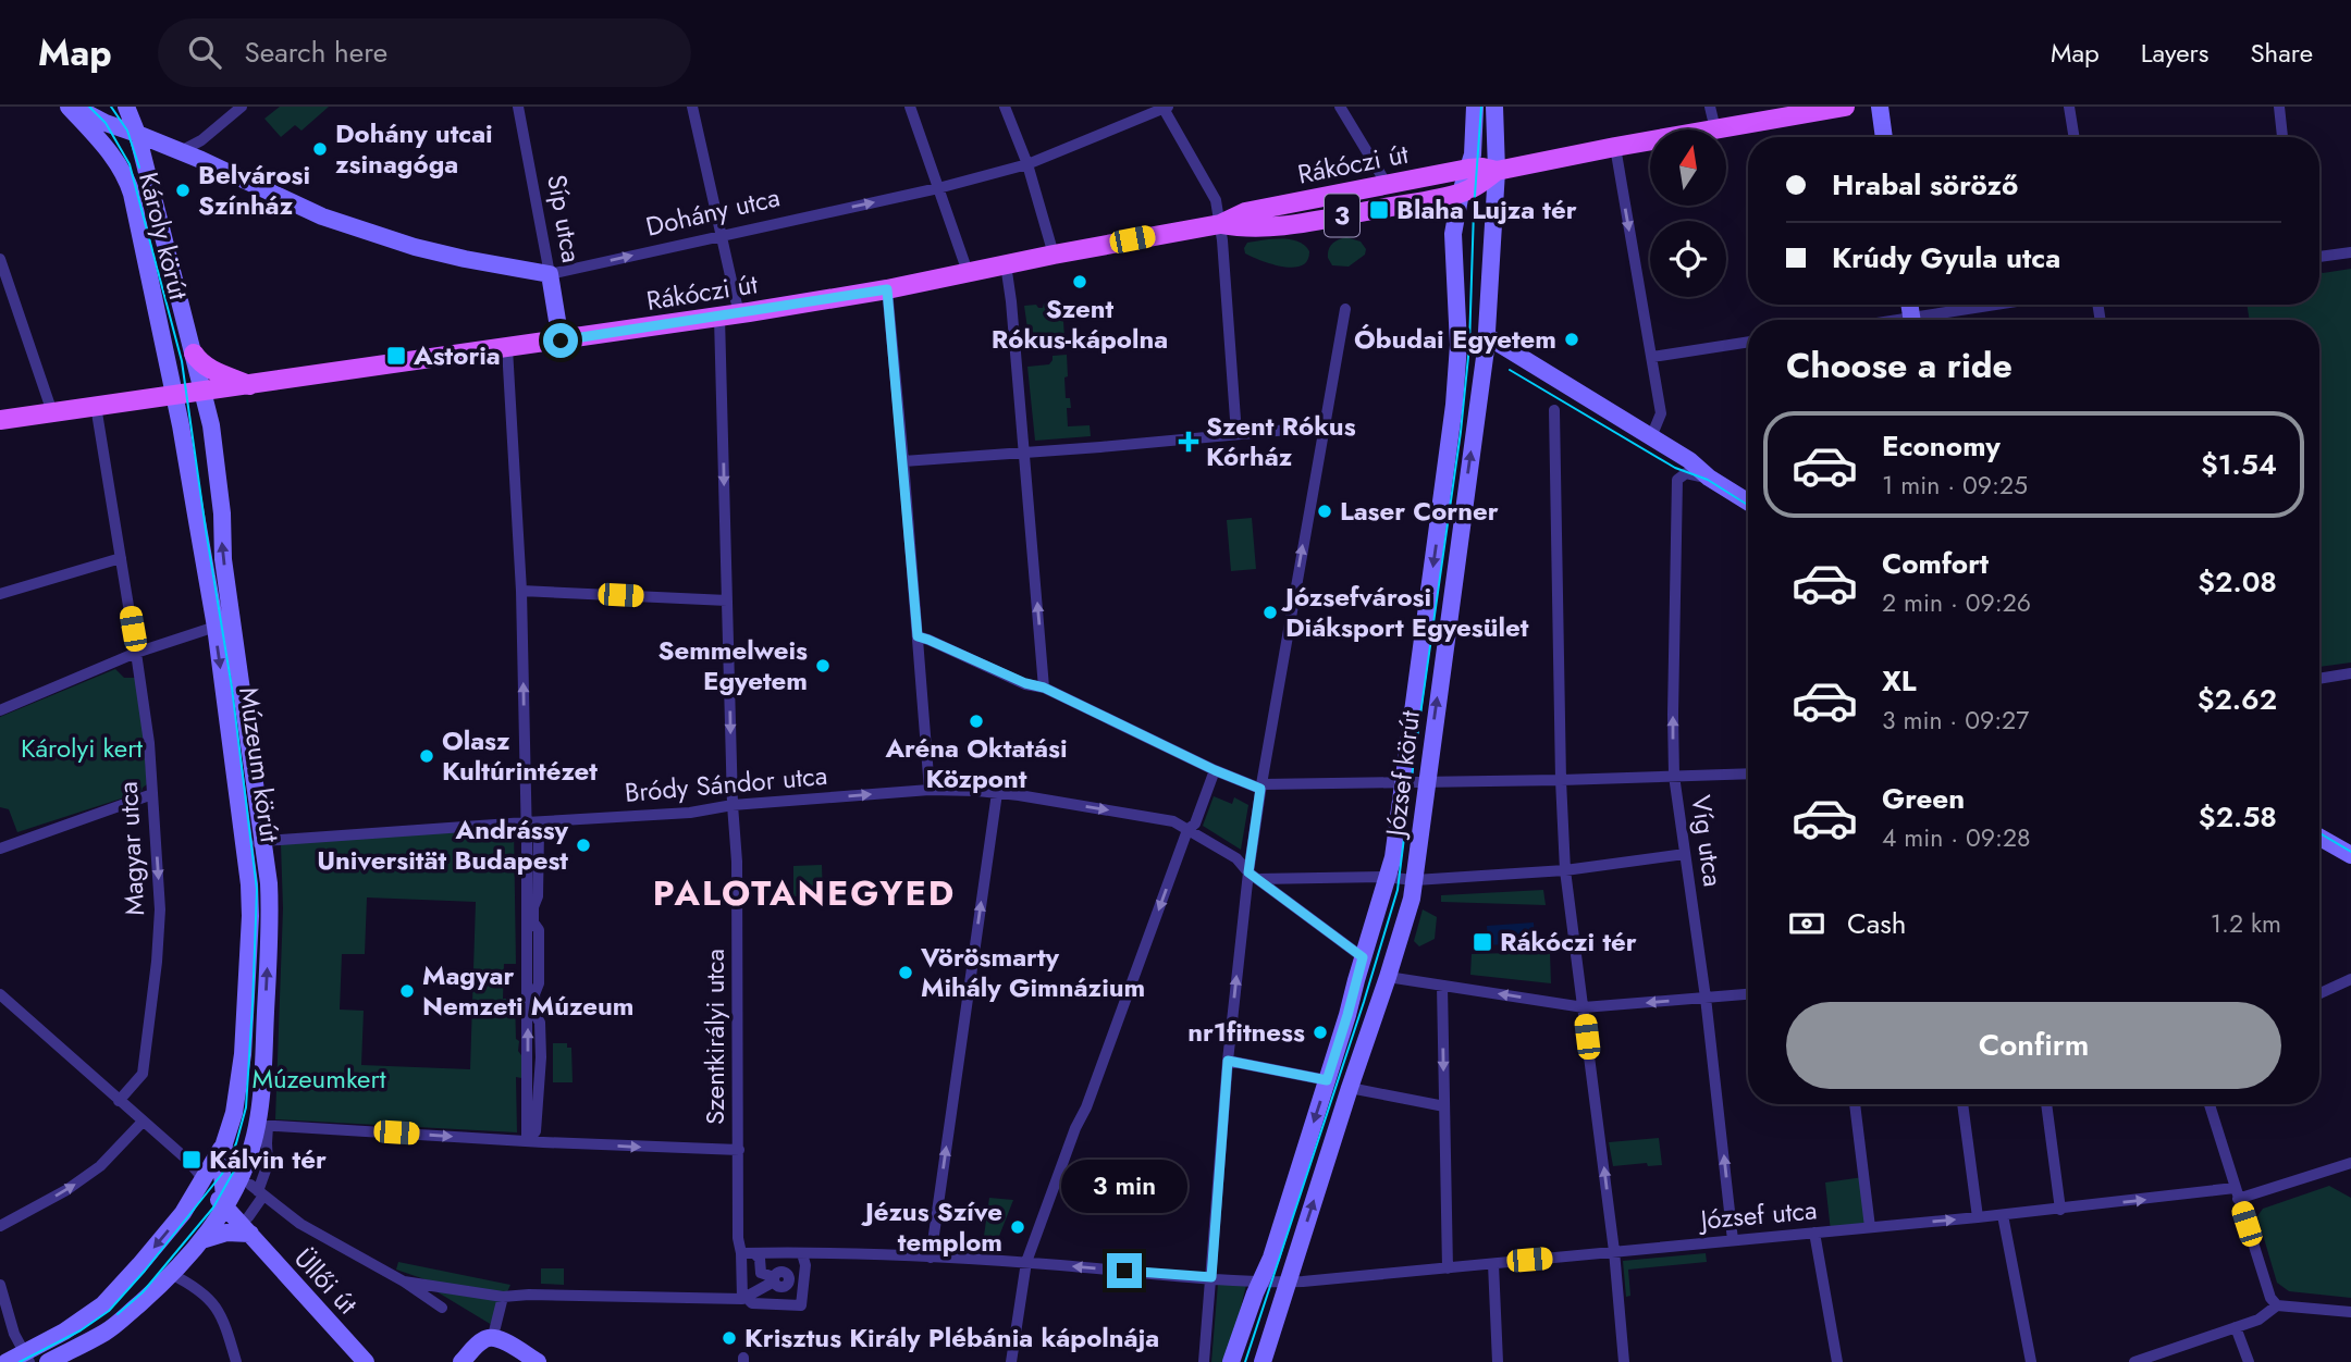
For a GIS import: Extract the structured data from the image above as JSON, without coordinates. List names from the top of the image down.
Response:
{
  "streets": {
    "main road": [
      "Rákóczi út",
      "Dohány utca",
      "3",
      "Síp utca",
      "Károly körút",
      "Múzeum körút",
      "József körút",
      "Üllői út"
    ],
    "street": [
      "Bródy Sándor utca",
      "Víg utca",
      "Magyar utca",
      "Szentkirályi utca",
      "József utca"
    ]
  },
  "crossings": [
    ["Rákóczi út", "3"],
    ["Rákóczi út", "Síp utca"],
    ["Rákóczi út", "Károly körút"],
    ["Rákóczi út", "Múzeum körút"],
    ["Rákóczi út", "József körút"],
    ["Rákóczi út", "Szentkirályi utca"],
    ["Dohány utca", "Síp utca"],
    ["Dohány utca", "Károly körút"],
    ["3", "Károly körút"],
    ["3", "Múzeum körút"],
    ["3", "Magyar utca"],
    ["Károly körút", "Múzeum körút"],
    ["Múzeum körút", "Bródy Sándor utca"],
    ["József körút", "Bródy Sándor utca"],
    ["József körút", "József utca"],
    ["Bródy Sándor utca", "Szentkirályi utca"],
    ["Víg utca", "József utca"],
    ["Szentkirályi utca", "József utca"]
  ],
  "one_way": [
    "Dohány utca",
    "Víg utca",
    "Magyar utca",
    "Szentkirályi utca"
  ],
  "districts": ["PALOTANEGYED"],
  "parks": ["Károlyi kert", "Múzeumkert"],
  "places": {
    "other": [
      "Dohány utcai zsinagóga",
      "Belvárosi Színház",
      "Szent Rókus-kápolna",
      "Óbudai Egyetem",
      "Laser Corner",
      "Józsefvárosi Diáksport Egyesület",
      "Semmelweis Egyetem",
      "Aréna Oktatási Központ",
      "Olasz Kultúrintézet",
      "Andrássy Universität Budapest",
      "Vörösmarty Mihály Gimnázium",
      "Magyar Nemzeti Múzeum",
      "nr1fitness",
      "Jézus Szíve templom",
      "Krisztus Király Plébánia kápolnája"
    ],
    "transit": [
      "Blaha Lujza tér",
      "Astoria",
      "Rákóczi tér",
      "Kálvin tér"
    ],
    "health": ["Szent Rókus Kórház"]
  },
  "north": "top",
  "page": {
    "header": "Map",
    "search": "Search here",
    "nav": ["Map", "Layers", "Share"],
    "banner": ["Hrabal söröző", "Krúdy Gyula utca"],
    "heading": "Choose a ride",
    "list": [
      {
        "name": "Economy",
        "note": "1 min · 09:25",
        "value": "$1.54"
      },
      {
        "name": "Comfort",
        "note": "2 min · 09:26",
        "value": "$2.08"
      },
      {
        "name": "XL",
        "note": "3 min · 09:27",
        "value": "$2.62"
      },
      {
        "name": "Green",
        "note": "4 min · 09:28",
        "value": "$2.58"
      }
    ],
    "pay": ["Cash", "1.2 km"],
    "buttons": "Confirm",
    "bubble": "3 min"
  }
}
